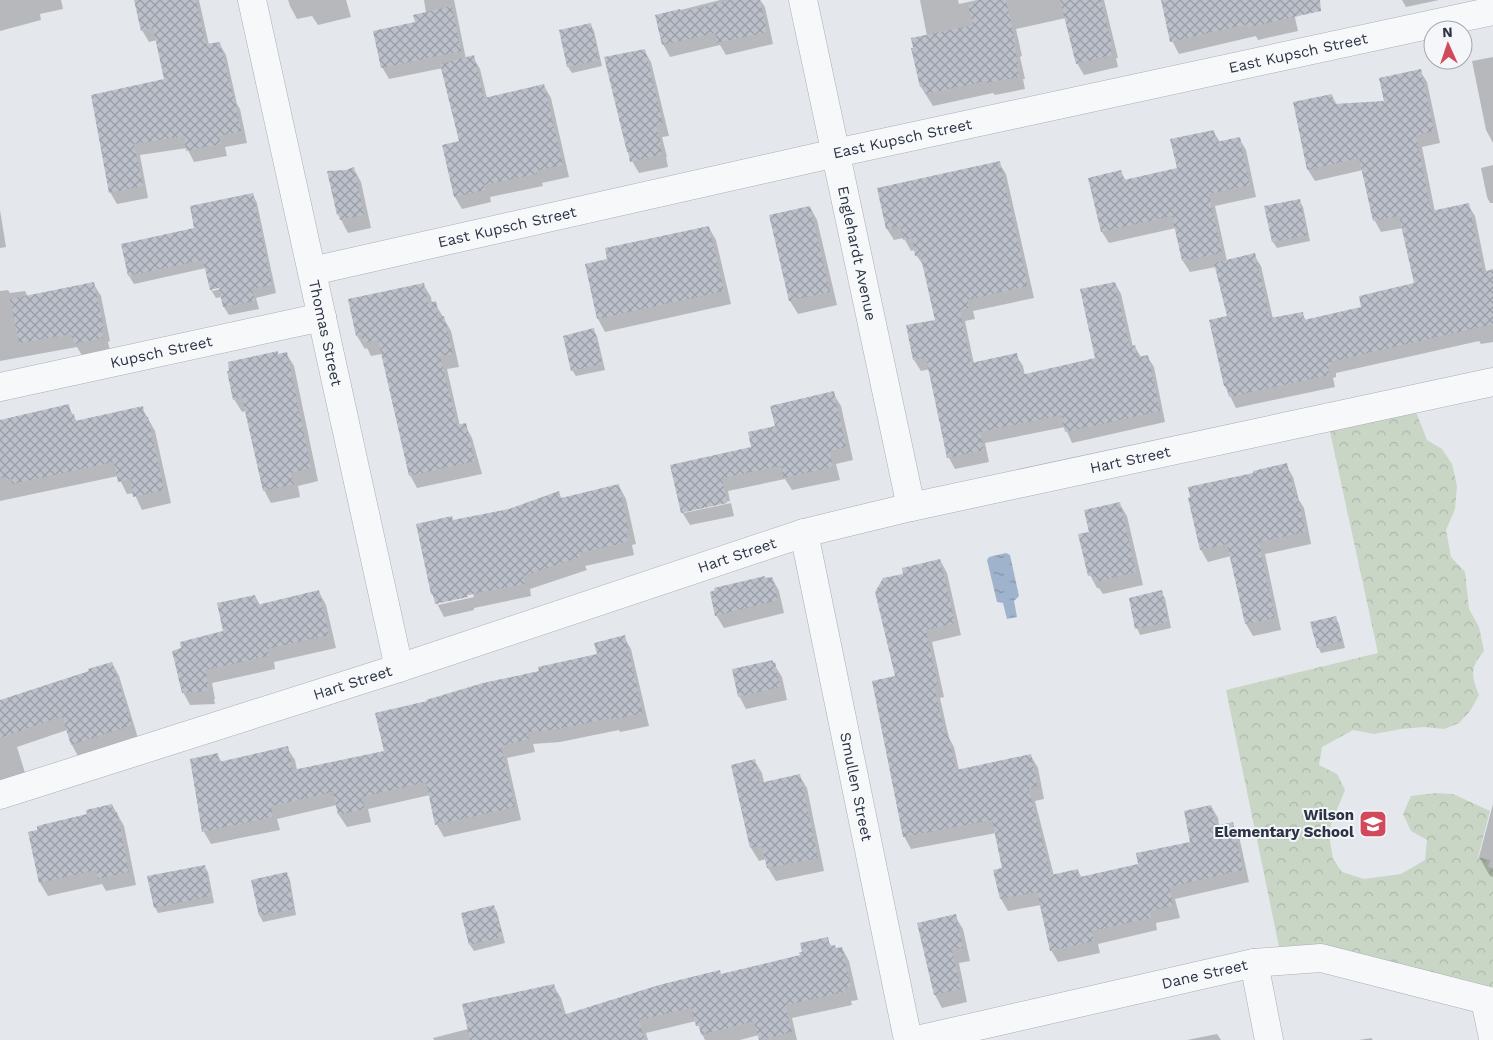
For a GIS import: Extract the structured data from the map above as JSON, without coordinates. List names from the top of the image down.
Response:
{
  "streets": {
    "street": [
      "East Kupsch Street",
      "Englehardt Avenue",
      "Thomas Street",
      "Kupsch Street",
      "Hart Street",
      "Smullen Street",
      "Dane Street"
    ]
  },
  "crossings": [
    ["East Kupsch Street", "Englehardt Avenue"],
    ["East Kupsch Street", "Thomas Street"],
    ["Englehardt Avenue", "Hart Street"],
    ["Thomas Street", "Kupsch Street"],
    ["Thomas Street", "Hart Street"],
    ["Hart Street", "Smullen Street"]
  ],
  "places": {
    "school or university": ["Wilson Elementary School"]
  },
  "north": "top"
}
